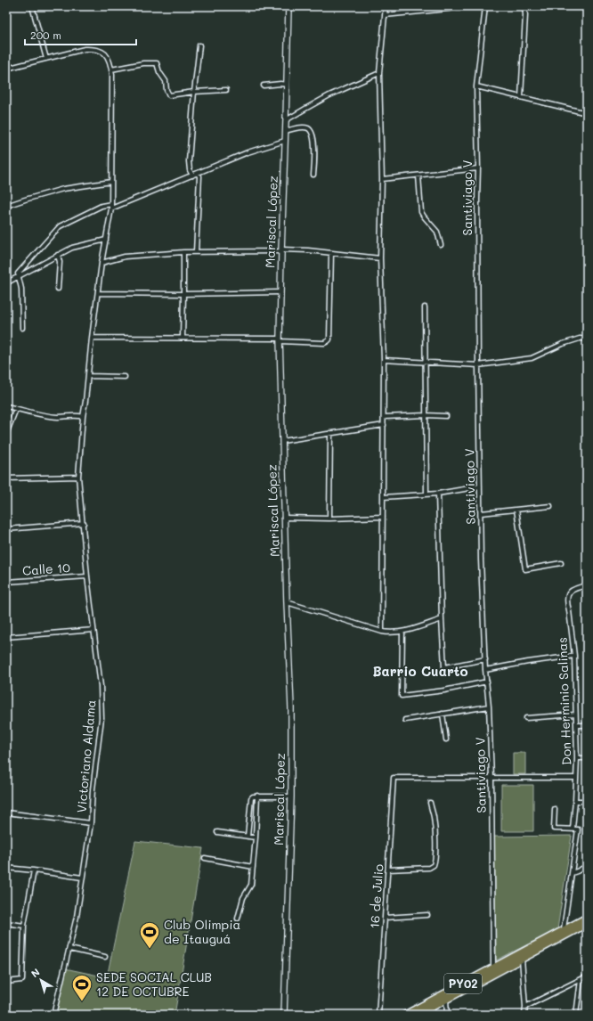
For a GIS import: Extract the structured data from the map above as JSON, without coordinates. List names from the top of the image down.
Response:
{
  "streets": {
    "highway": ["PY02"],
    "street": [
      "Santiviago V",
      "Mariscal López",
      "Calle 10",
      "Don Herminio Salinas",
      "Victoriano Aldama",
      "16 de Julio"
    ]
  },
  "crossings": [
    ["Santiviago V", "16 de Julio"],
    ["Santiviago V", "PY02"],
    ["Calle 10", "Victoriano Aldama"]
  ],
  "districts": ["Barrio Cuarto"],
  "places": {
    "sports": ["Club Olimpia de Itauguá", "SEDE SOCIAL CLUB 12 DE OCTUBRE"]
  },
  "scale_bar": "200 m",
  "north": "top left"
}
